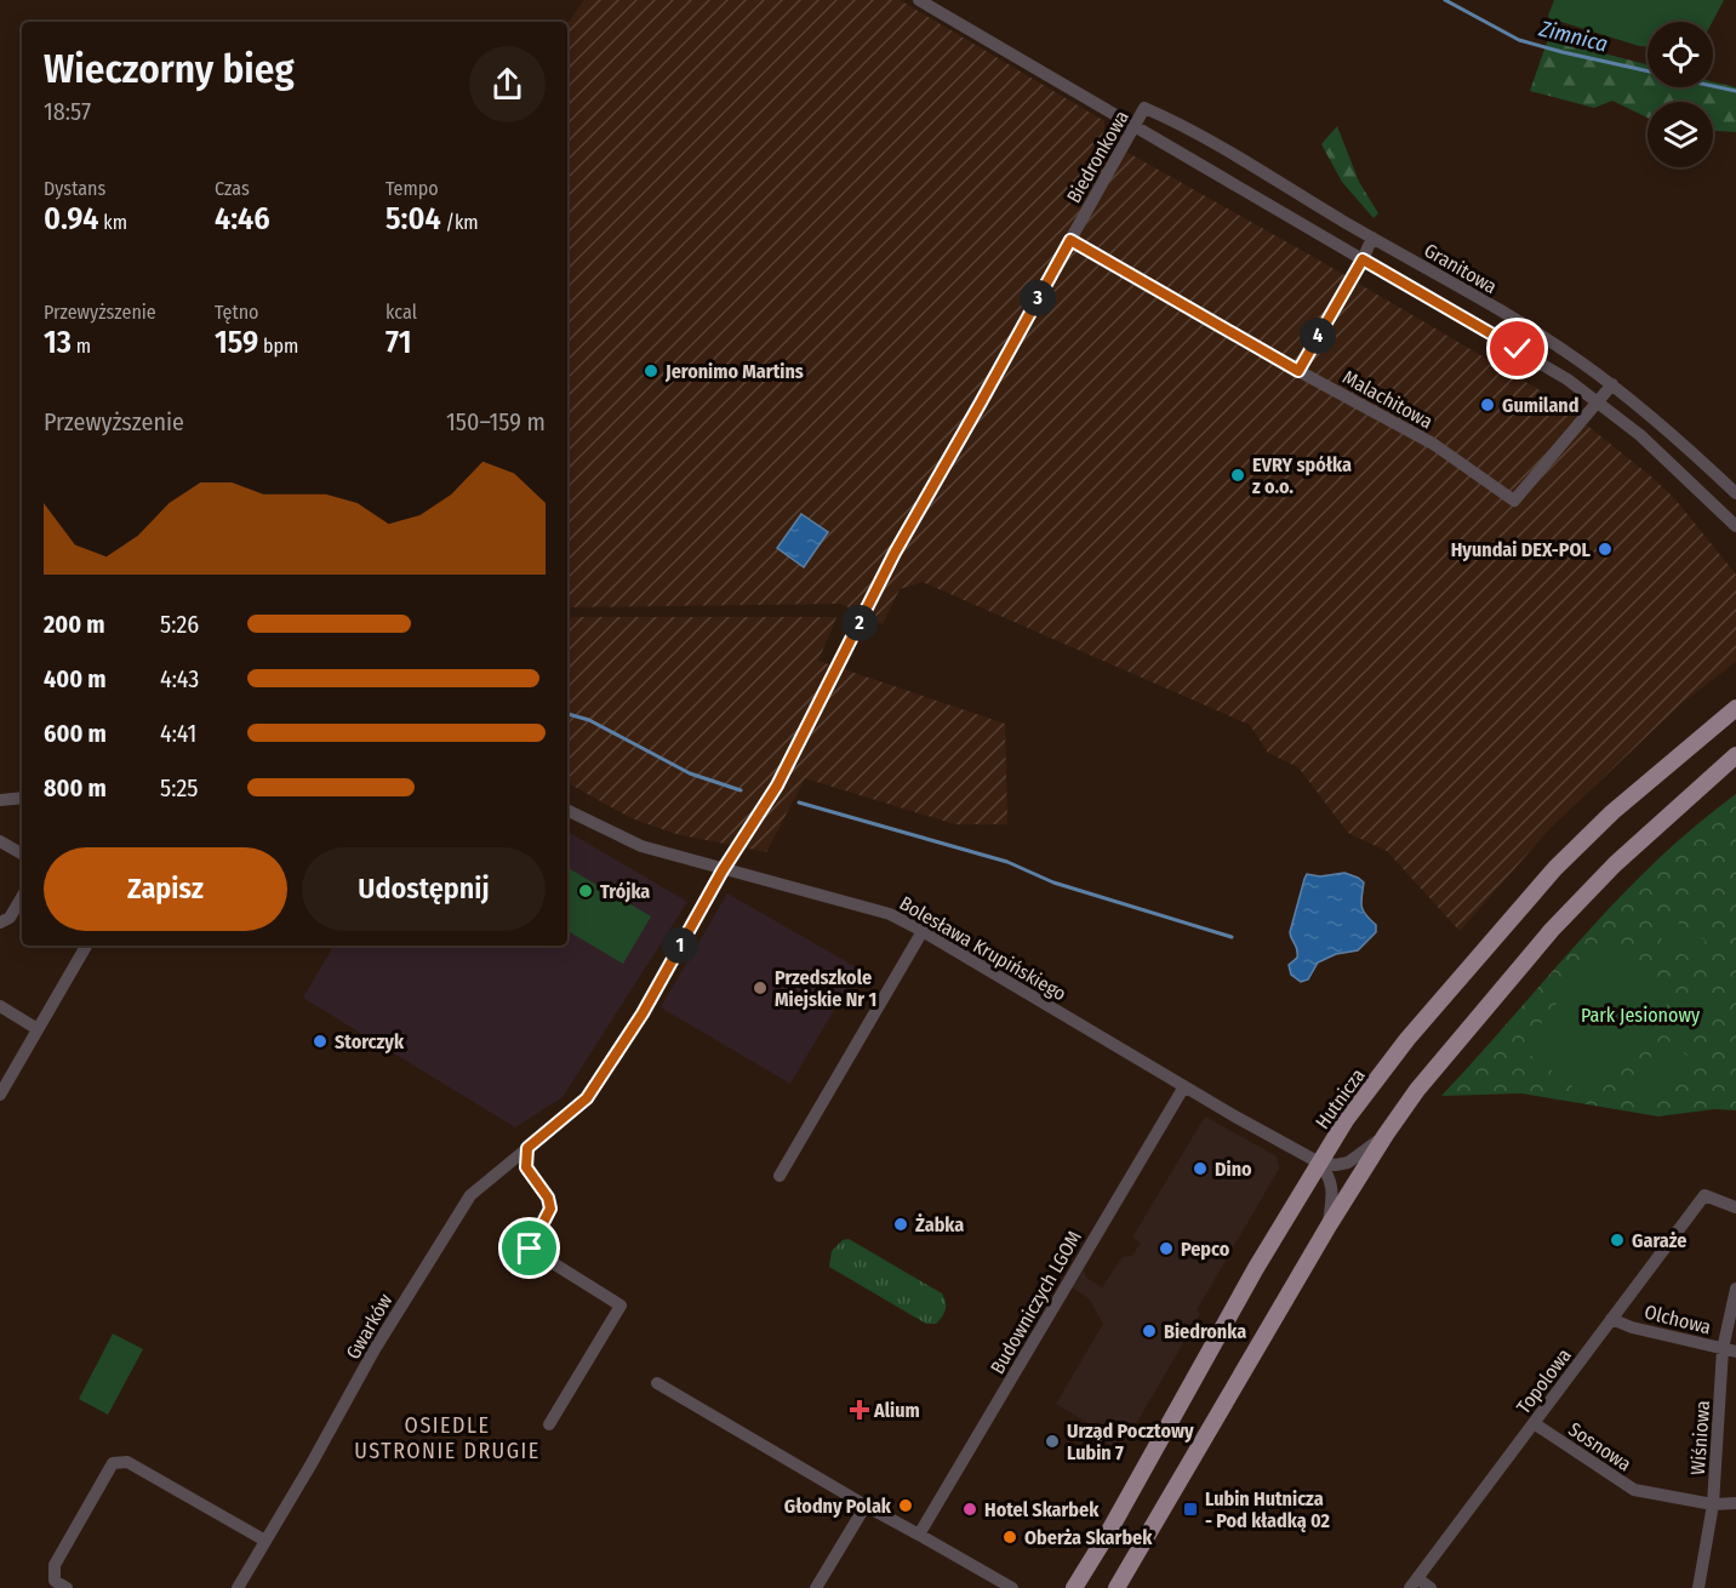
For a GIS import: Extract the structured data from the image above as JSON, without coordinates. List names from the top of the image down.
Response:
{
  "streets": {
    "main road": ["Hutnicza"],
    "street": [
      "Biedronkowa",
      "Granitowa",
      "Malachitowa",
      "Bolesława Krupińskiego",
      "Budowniczych LGOM",
      "Olchowa",
      "Gwarków",
      "Topolowa",
      "Wiśniowa",
      "Sosnowa"
    ]
  },
  "crossings": [
    ["Biedronkowa", "Granitowa"],
    ["Biedronkowa", "Malachitowa"],
    ["Biedronkowa", "Bolesława Krupińskiego"],
    ["Biedronkowa", "Gwarków"],
    ["Granitowa", "Malachitowa"],
    ["Bolesława Krupińskiego", "Hutnicza"],
    ["Bolesława Krupińskiego", "Budowniczych LGOM"],
    ["Bolesława Krupińskiego", "Gwarków"],
    ["Olchowa", "Topolowa"],
    ["Olchowa", "Wiśniowa"],
    ["Topolowa", "Sosnowa"],
    ["Wiśniowa", "Sosnowa"]
  ],
  "districts": ["OSIEDLE USTRONIE DRUGIE"],
  "water": ["Zimnica"],
  "parks": ["Park Jesionowy"],
  "places": {
    "other": [
      "Jeronimo Martins",
      "Gumiland",
      "EVRY spółka z o.o.",
      "Hyundai DEX-POL",
      "Trójka",
      "Przedszkole Miejskie Nr 1",
      "Storczyk",
      "Dino",
      "Żabka",
      "Garaże",
      "Pepco",
      "Biedronka",
      "Urząd Pocztowy Lubin 7",
      "Głodny Polak",
      "Hotel Skarbek",
      "Oberża Skarbek"
    ],
    "health": ["Alium"],
    "transit": ["Lubin Hutnicza - Pod kładką 02"]
  },
  "page": {
    "heading": ["Wieczorny bieg", "18:57"],
    "stats": [
      ["Dystans", "0.94 km"],
      ["Czas", "4:46"],
      ["Tempo", "5:04 /km"],
      ["Przewyższenie", "13 m"],
      ["Tętno", "159 bpm"],
      ["kcal", "71"]
    ],
    "pins": [
      "3",
      "4",
      "2",
      "1"
    ],
    "chart": ["Przewyższenie", "150–159 m"],
    "list": [
      {
        "name": "200 m",
        "note": "5:26"
      },
      {
        "name": "400 m",
        "note": "4:43"
      },
      {
        "name": "600 m",
        "note": "4:41"
      },
      {
        "name": "800 m",
        "note": "5:25"
      }
    ],
    "buttons": ["Zapisz", "Udostępnij"]
  }
}
